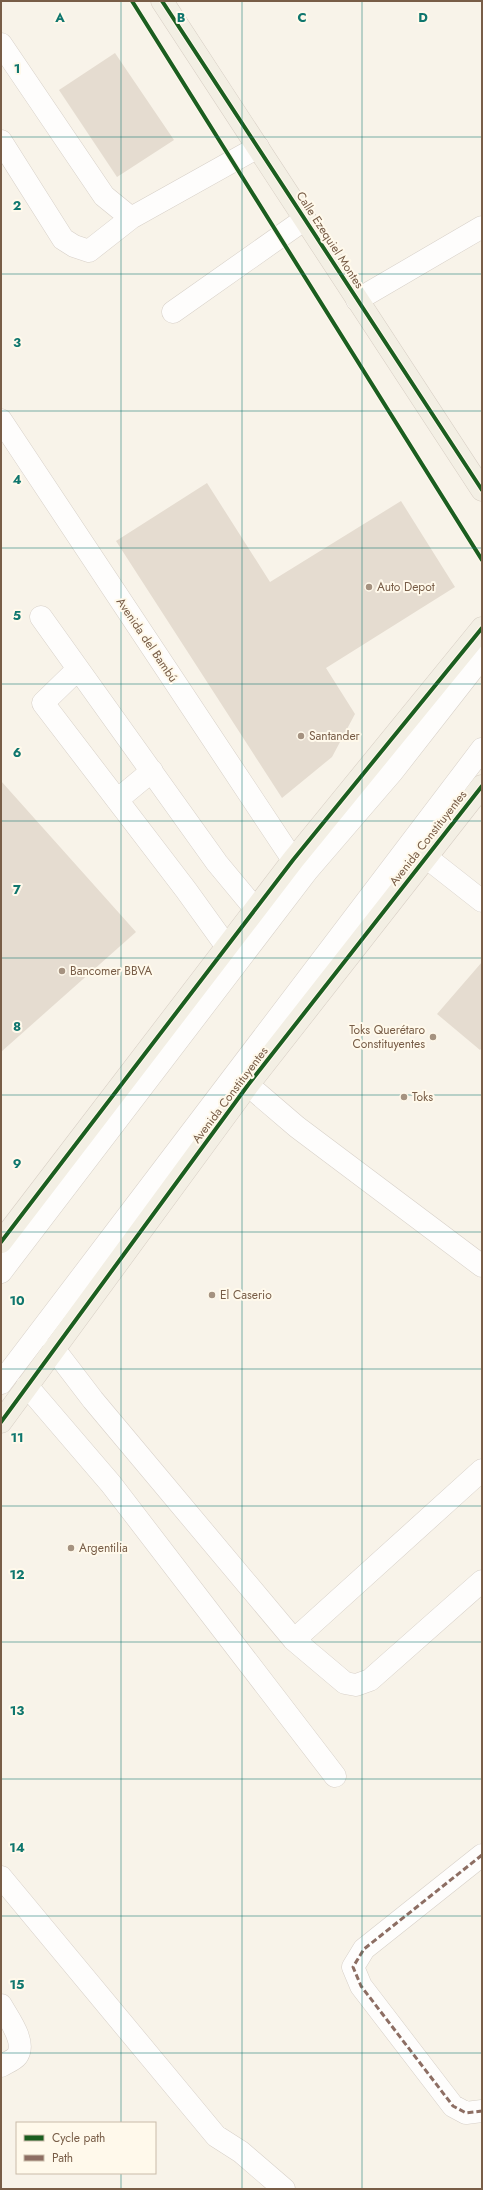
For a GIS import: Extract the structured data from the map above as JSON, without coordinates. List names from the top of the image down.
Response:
{
  "streets": {
    "main road": ["Calle Ezequiel Montes", "Avenida Constituyentes"],
    "street": ["Avenida del Bambú"]
  },
  "places": [
    "Auto Depot",
    "Santander",
    "Bancomer BBVA",
    "Toks Querétaro Constituyentes",
    "Toks",
    "El Caserio",
    "Argentilia"
  ],
  "legend": ["Cycle path", "Path"],
  "grid": {
    "columns": [
      "A",
      "B",
      "C",
      "D"
    ],
    "rows": [
      "1",
      "2",
      "3",
      "4",
      "5",
      "6",
      "7",
      "8",
      "9",
      "10",
      "11",
      "12",
      "13",
      "14",
      "15"
    ]
  }
}
